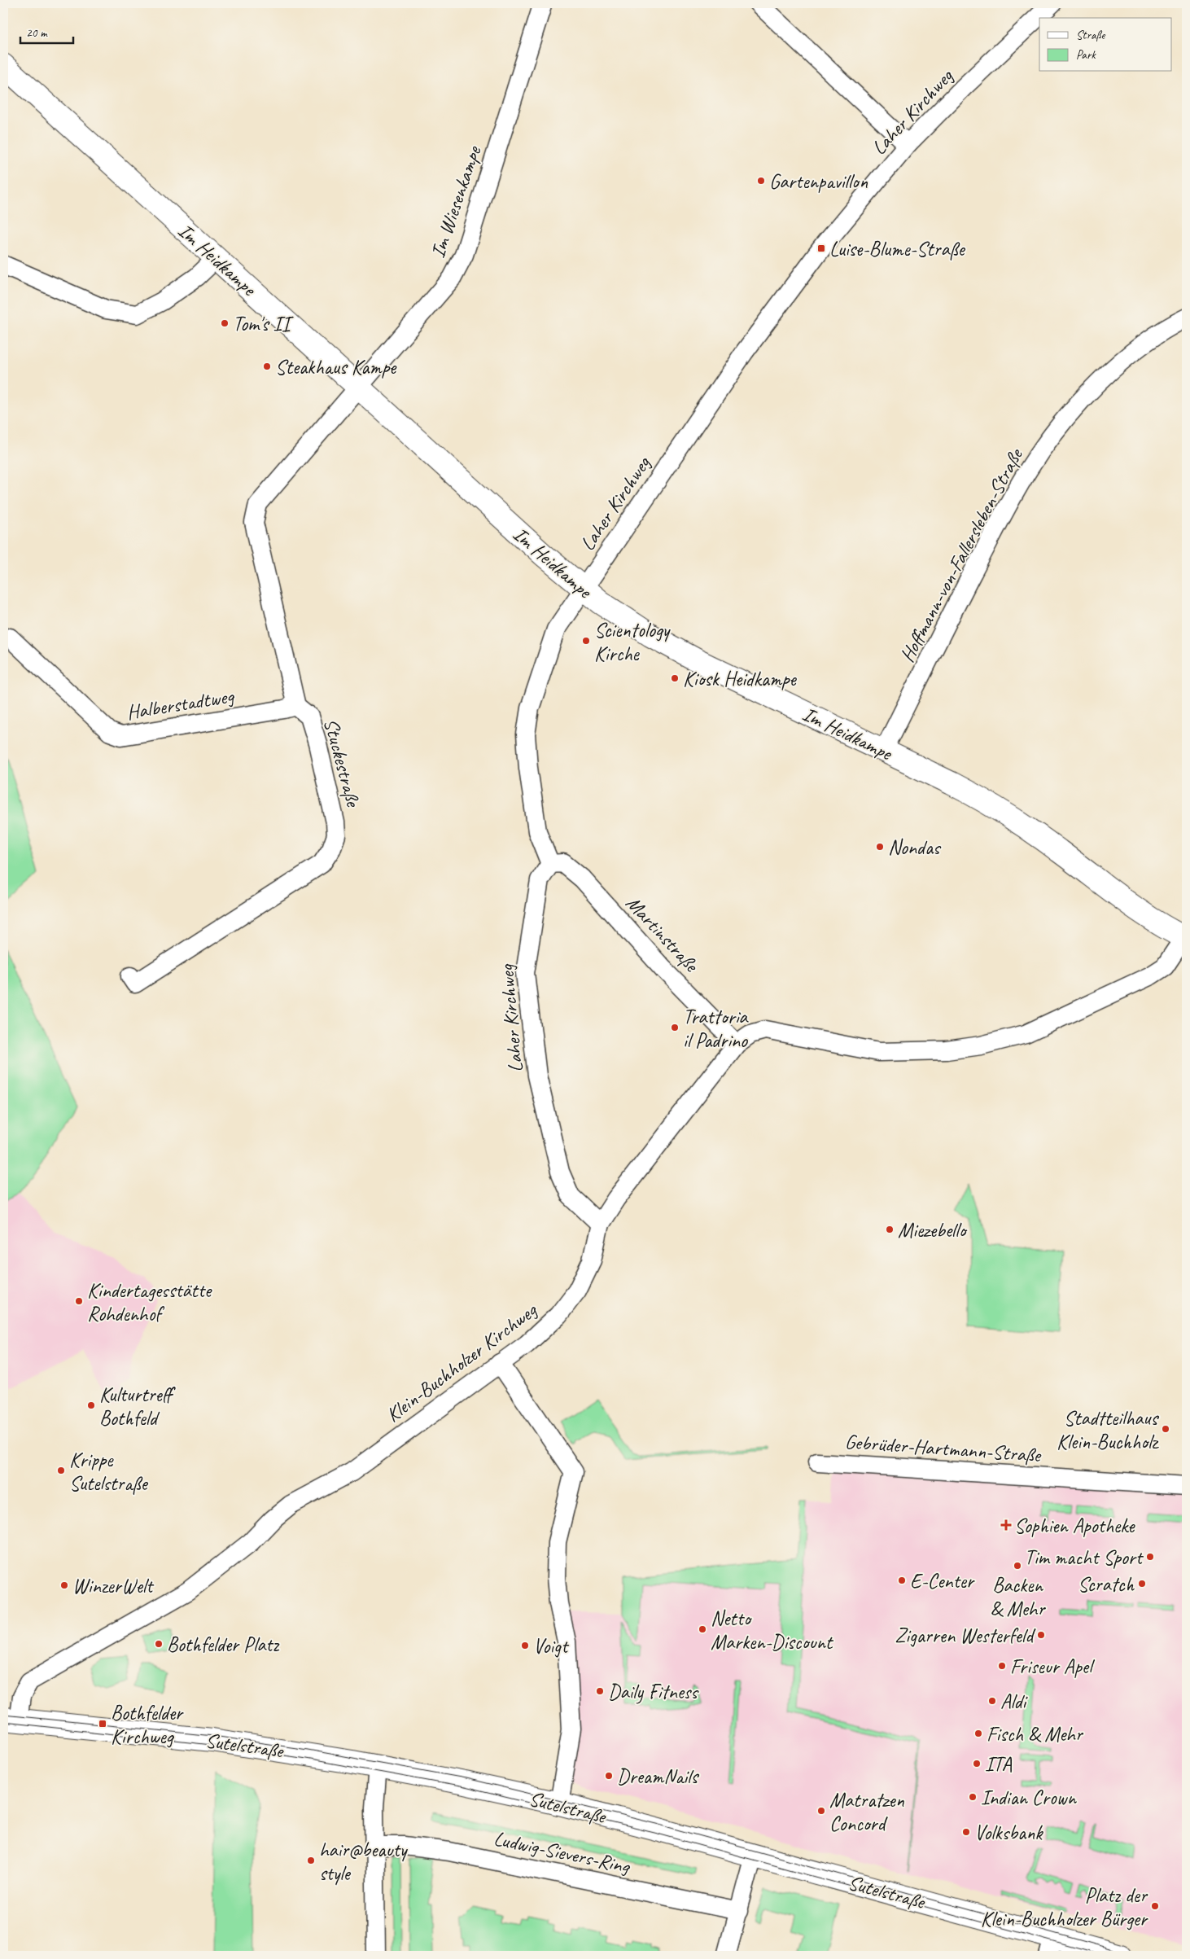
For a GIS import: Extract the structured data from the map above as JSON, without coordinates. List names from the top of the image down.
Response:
{
  "streets": {
    "street": [
      "Laher Kirchweg",
      "Im Wiesenkampe",
      "Im Heidkampe",
      "Hoffmann-von-Fallersleben-Straße",
      "Halberstadtweg",
      "Stuckestraße",
      "Martinstraße",
      "Klein-Buchholzer Kirchweg",
      "Gebrüder-Hartmann-Straße",
      "Sutelstraße",
      "Ludwig-Sievers-Ring"
    ]
  },
  "crossings": [
    ["Laher Kirchweg", "Im Heidkampe"],
    ["Laher Kirchweg", "Martinstraße"],
    ["Laher Kirchweg", "Klein-Buchholzer Kirchweg"],
    ["Im Wiesenkampe", "Im Heidkampe"],
    ["Im Wiesenkampe", "Stuckestraße"],
    ["Im Heidkampe", "Hoffmann-von-Fallersleben-Straße"],
    ["Im Heidkampe", "Stuckestraße"],
    ["Im Heidkampe", "Klein-Buchholzer Kirchweg"],
    ["Halberstadtweg", "Stuckestraße"],
    ["Martinstraße", "Klein-Buchholzer Kirchweg"],
    ["Klein-Buchholzer Kirchweg", "Sutelstraße"]
  ],
  "places": {
    "other": [
      "Gartenpavillon",
      "Tom's II",
      "Steakhaus Kampe",
      "Scientology Kirche",
      "Kiosk Heidkampe",
      "Nondas",
      "Trattoria il Padrino",
      "Miezebello",
      "Kindertagesstätte Rohdenhof",
      "Kulturtreff Bothfeld",
      "Stadtteilhaus Klein-Buchholz",
      "Krippe Sutelstraße",
      "Tim macht Sport",
      "Backen & Mehr",
      "E-Center",
      "Scratch",
      "WinzerWelt",
      "Netto Marken-Discount",
      "Zigarren Westerfeld",
      "Bothfelder Platz",
      "Voigt",
      "Friseur Apel",
      "Daily Fitness",
      "Aldi",
      "Fisch & Mehr",
      "ITA",
      "DreamNails",
      "Indian Crown",
      "Matratzen Concord",
      "Volksbank",
      "hair@beauty style",
      "Platz der Klein-Buchholzer Bürger"
    ],
    "transit": ["Luise-Blume-Straße", "Bothfelder Kirchweg"],
    "health": ["Sophien Apotheke"]
  },
  "legend": ["Straße", "Park"],
  "scale_bar": "20 m"
}
